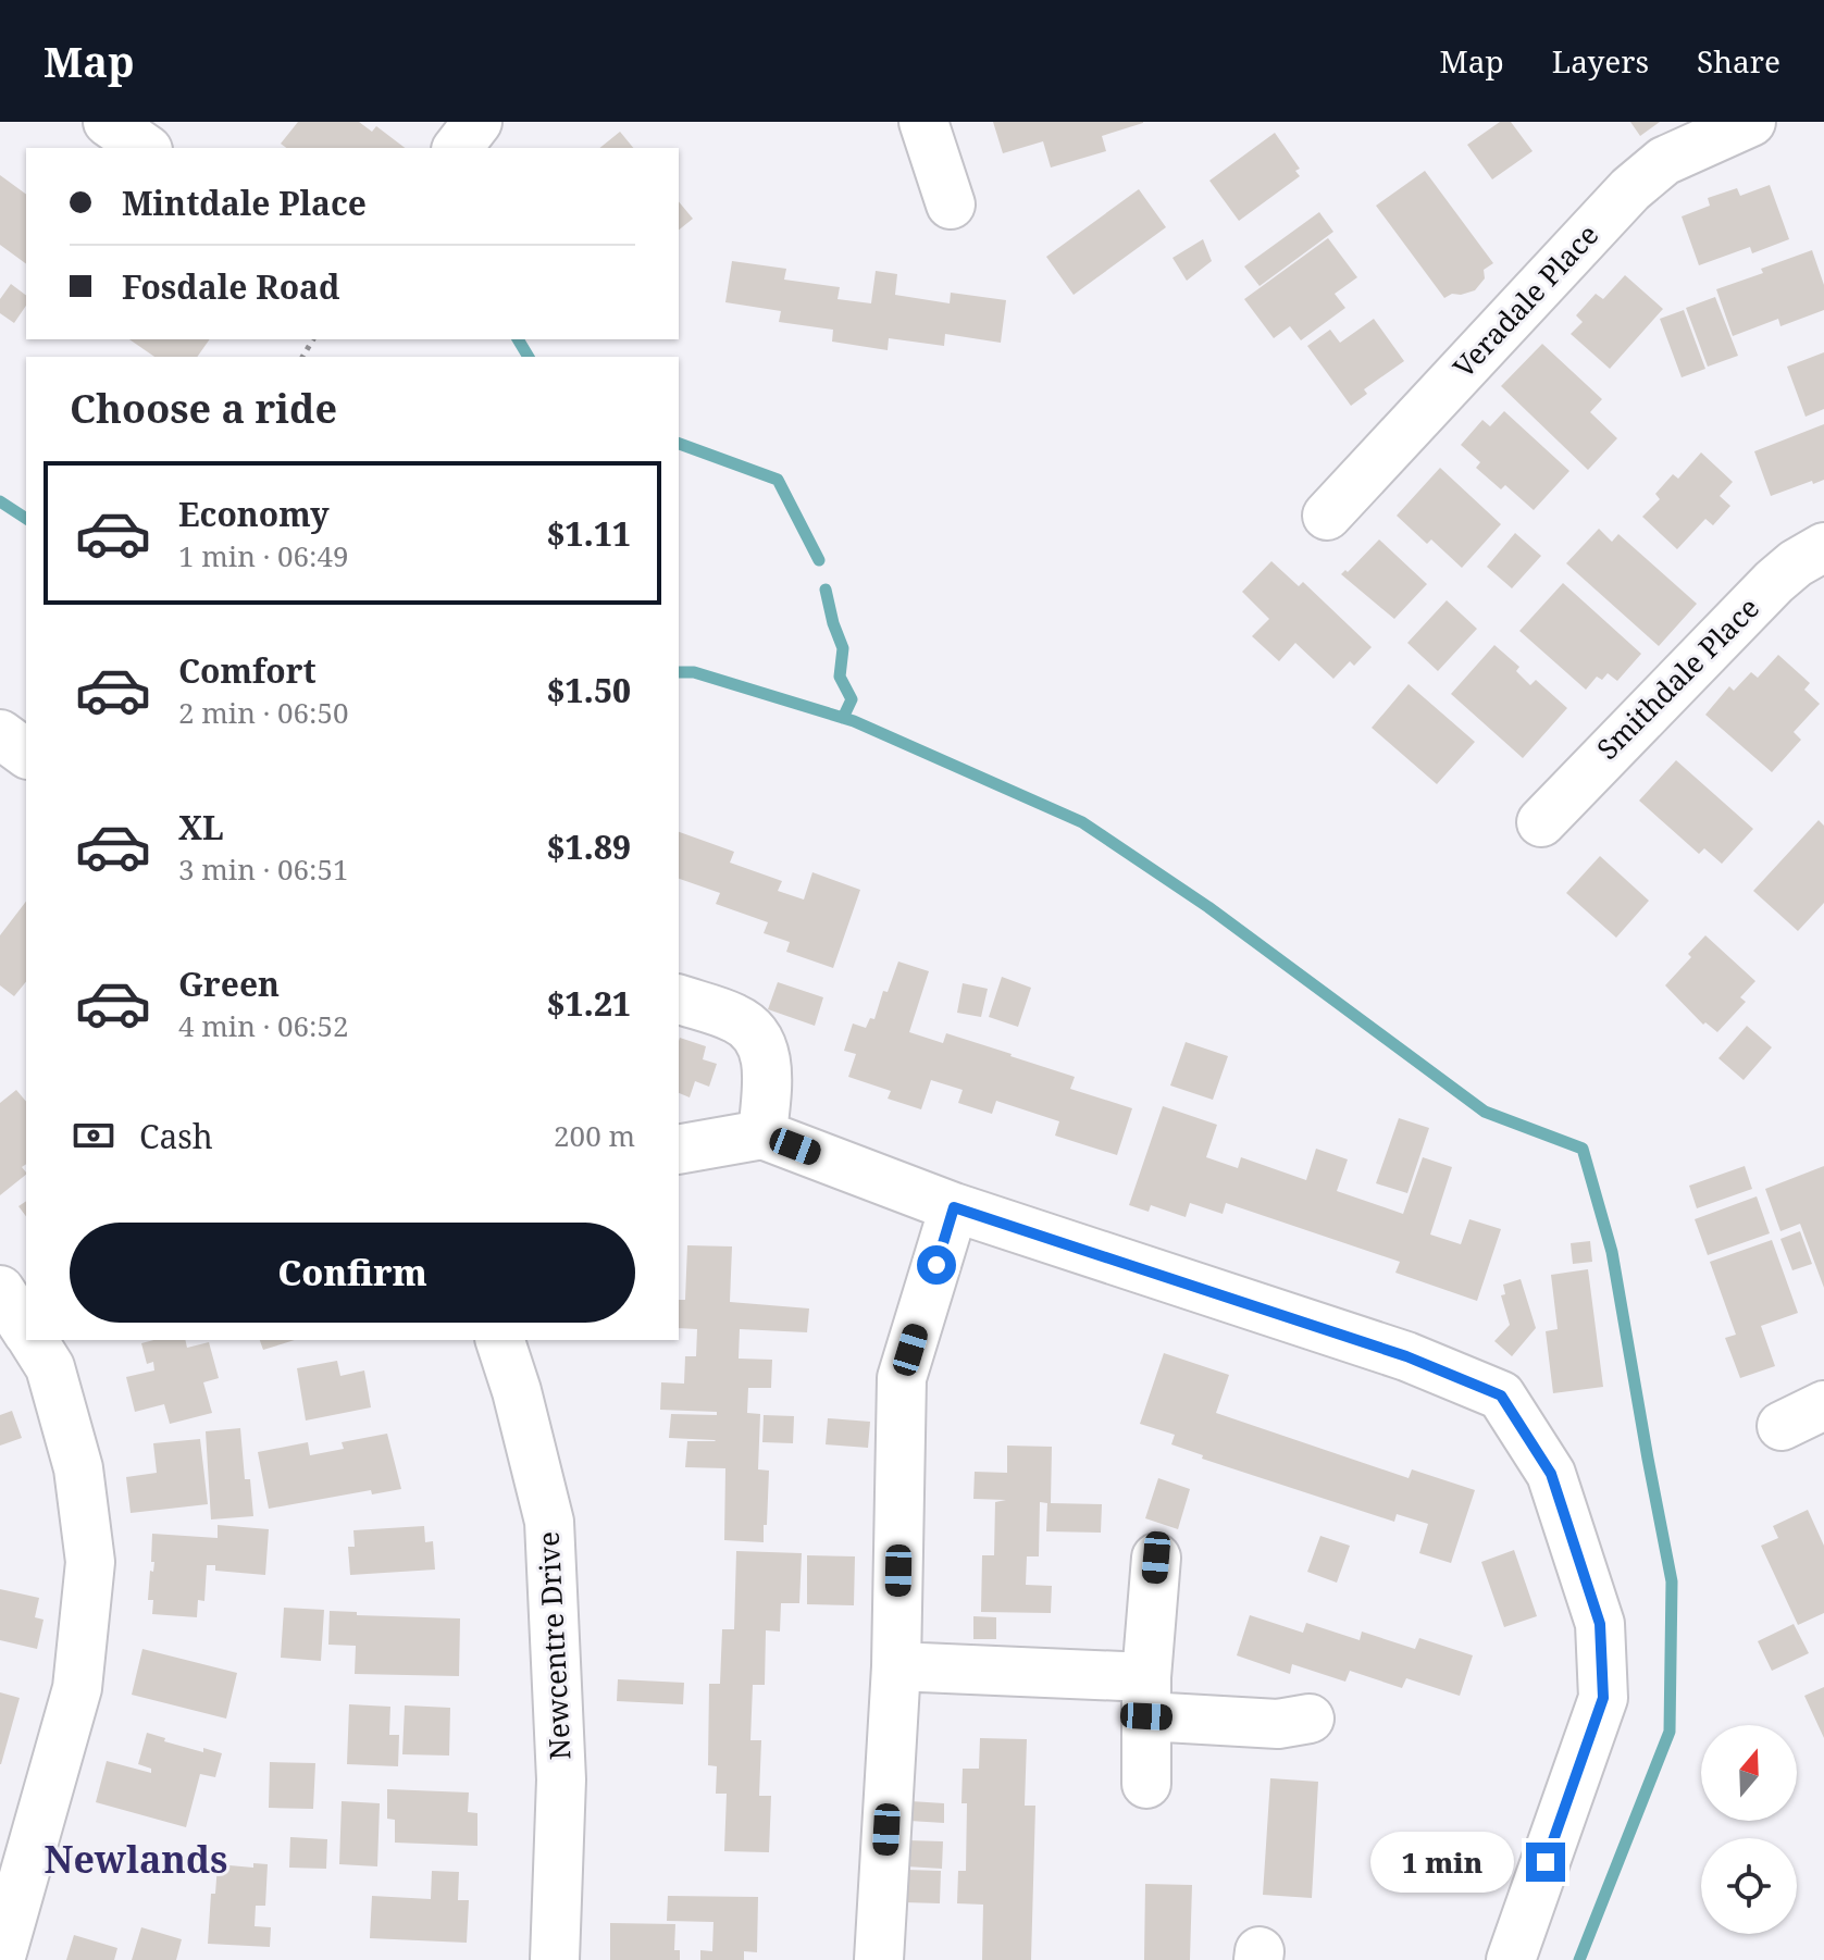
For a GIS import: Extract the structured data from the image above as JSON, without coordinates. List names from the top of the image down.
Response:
{
  "streets": {
    "street": ["Veradale Place", "Smithdale Place", "Newcentre Drive"]
  },
  "districts": ["Newlands"],
  "north": "top",
  "page": {
    "header": "Map",
    "nav": ["Map", "Layers", "Share"],
    "banner": ["Mintdale Place", "Fosdale Road"],
    "heading": "Choose a ride",
    "list": [
      {
        "name": "Economy",
        "note": "1 min · 06:49",
        "value": "$1.11"
      },
      {
        "name": "Comfort",
        "note": "2 min · 06:50",
        "value": "$1.50"
      },
      {
        "name": "XL",
        "note": "3 min · 06:51",
        "value": "$1.89"
      },
      {
        "name": "Green",
        "note": "4 min · 06:52",
        "value": "$1.21"
      }
    ],
    "pay": ["Cash", "200 m"],
    "buttons": "Confirm",
    "bubble": "1 min"
  }
}
